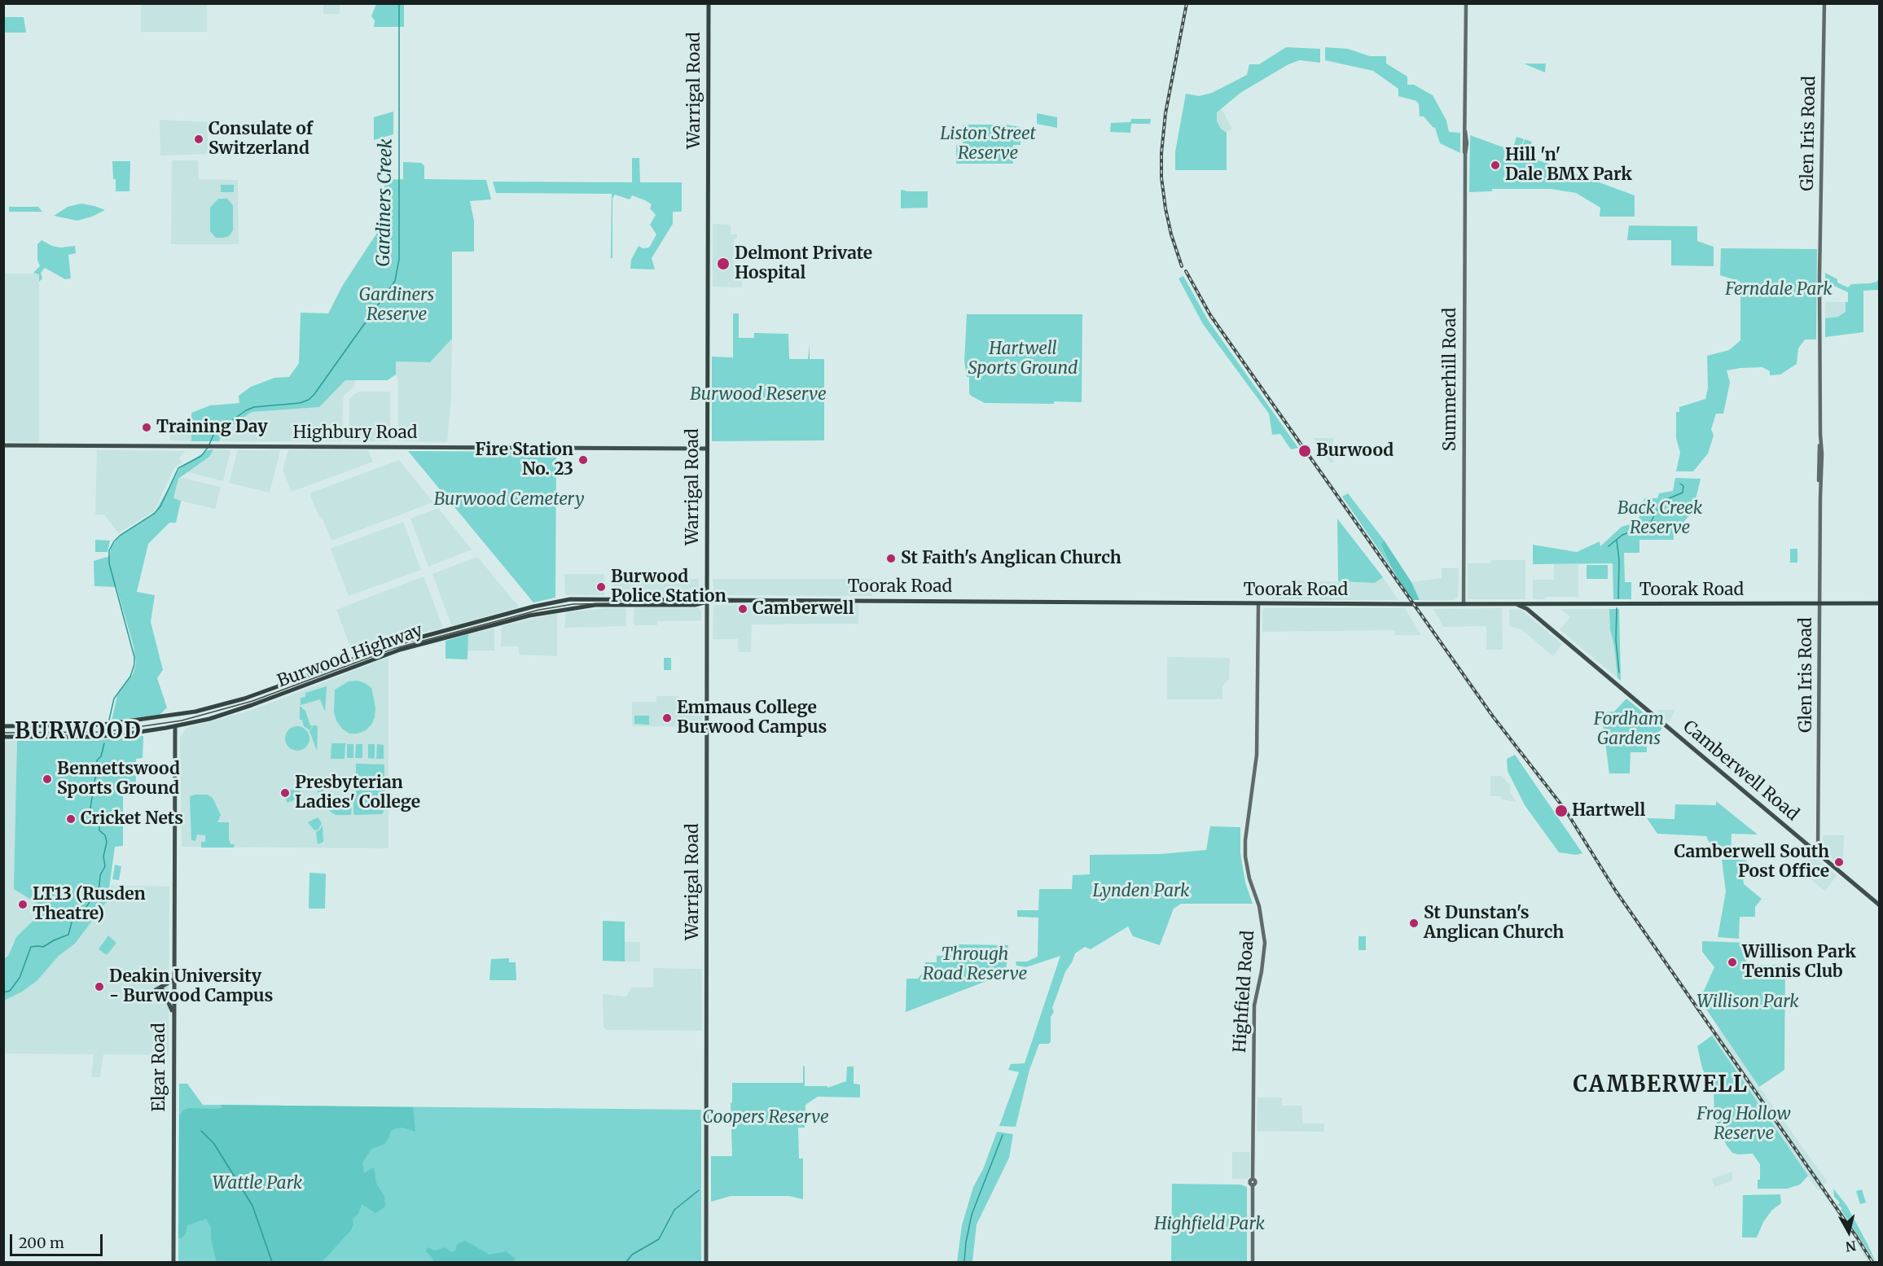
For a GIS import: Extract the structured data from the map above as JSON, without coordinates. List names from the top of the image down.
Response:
{
  "streets": {
    "highway": ["Warrigal Road", "Toorak Road", "Burwood Highway"],
    "main road": [
      "Glen Iris Road",
      "Summerhill Road",
      "Highbury Road",
      "Camberwell Road",
      "Highfield Road",
      "Elgar Road"
    ]
  },
  "crossings": [
    ["Warrigal Road", "Highbury Road"],
    ["Warrigal Road", "Toorak Road"],
    ["Warrigal Road", "Burwood Highway"],
    ["Glen Iris Road", "Toorak Road"],
    ["Glen Iris Road", "Camberwell Road"],
    ["Summerhill Road", "Toorak Road"],
    ["Toorak Road", "Burwood Highway"],
    ["Toorak Road", "Camberwell Road"],
    ["Toorak Road", "Highfield Road"],
    ["Burwood Highway", "Elgar Road"]
  ],
  "districts": ["BURWOOD", "CAMBERWELL"],
  "water": ["Gardiners Creek"],
  "parks": [
    "Liston Street Reserve",
    "Ferndale Park",
    "Gardiners Reserve",
    "Hartwell Sports Ground",
    "Burwood Reserve",
    "Burwood Cemetery",
    "Back Creek Reserve",
    "Fordham Gardens",
    "Lynden Park",
    "Through Road Reserve",
    "Willison Park",
    "Frog Hollow Reserve",
    "Coopers Reserve",
    "Wattle Park",
    "Highfield Park"
  ],
  "places": [
    "Consulate of Switzerland",
    "Hill 'n' Dale BMX Park",
    "Delmont Private Hospital",
    "Training Day",
    "Burwood",
    "Fire Station No. 23",
    "St Faith's Anglican Church",
    "Burwood Police Station",
    "Camberwell",
    "Emmaus College Burwood Campus",
    "Bennettswood Sports Ground",
    "Presbyterian Ladies' College",
    "Hartwell",
    "Cricket Nets",
    "Camberwell South Post Office",
    "LT13 (Rusden Theatre)",
    "St Dunstan's Anglican Church",
    "Willison Park Tennis Club",
    "Deakin University - Burwood Campus"
  ],
  "scale_bar": "200 m",
  "north": "bottom"
}
